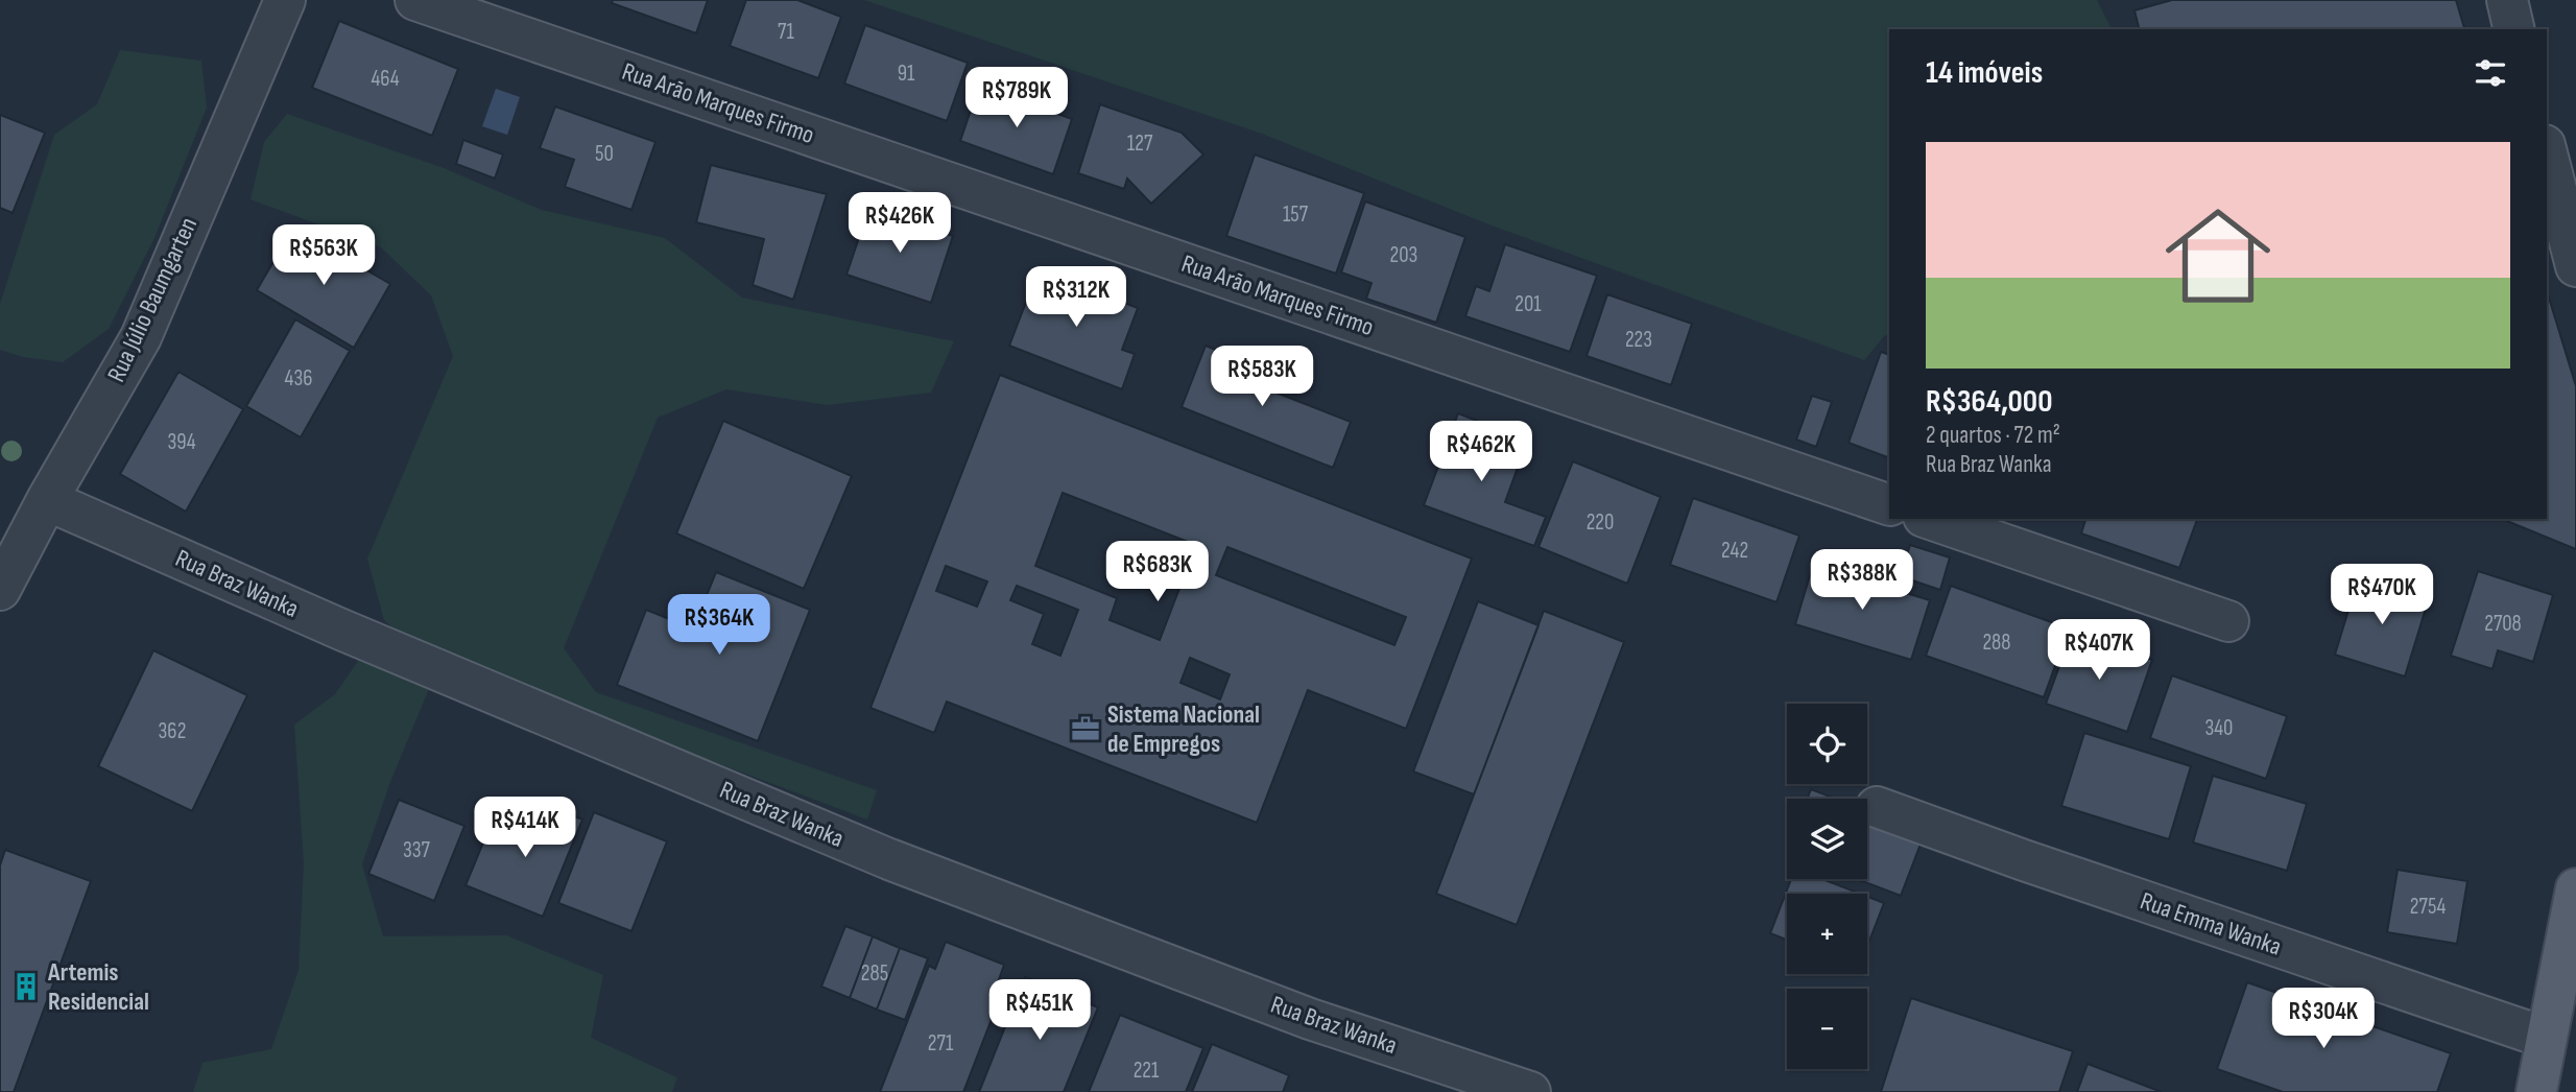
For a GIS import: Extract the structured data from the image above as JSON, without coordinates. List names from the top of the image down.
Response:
{
  "streets": {
    "street": [
      "Rua Arão Marques Firmo",
      "Rua Júlio Baumgarten",
      "Rua Braz Wanka",
      "Rua Emma Wanka"
    ]
  },
  "crossings": [
    ["Rua Júlio Baumgarten", "Rua Braz Wanka"]
  ],
  "places": {
    "office": ["Sistema Nacional de Empregos"],
    "building": ["Artemis Residencial"]
  },
  "house_numbers": [
    "71",
    "91",
    "464",
    "127",
    "50",
    "157",
    "203",
    "201",
    "223",
    "436",
    "394",
    "220",
    "242",
    "2708",
    "288",
    "340",
    "362",
    "337",
    "2754",
    "285",
    "271",
    "221"
  ],
  "page": {
    "heading": "14 imóveis",
    "price": [
      "R$789K",
      "R$426K",
      "R$563K",
      "R$312K",
      "R$583K",
      "R$462K",
      "R$683K",
      "R$388K",
      "R$470K",
      "R$364K",
      "R$407K",
      "R$414K",
      "R$451K",
      "R$304K"
    ],
    "list": [
      {
        "name": "R$364,000",
        "note": "2 quartos · 72 m² · Rua Braz Wanka"
      }
    ],
    "map_buttons": ["+", "−"]
  }
}
